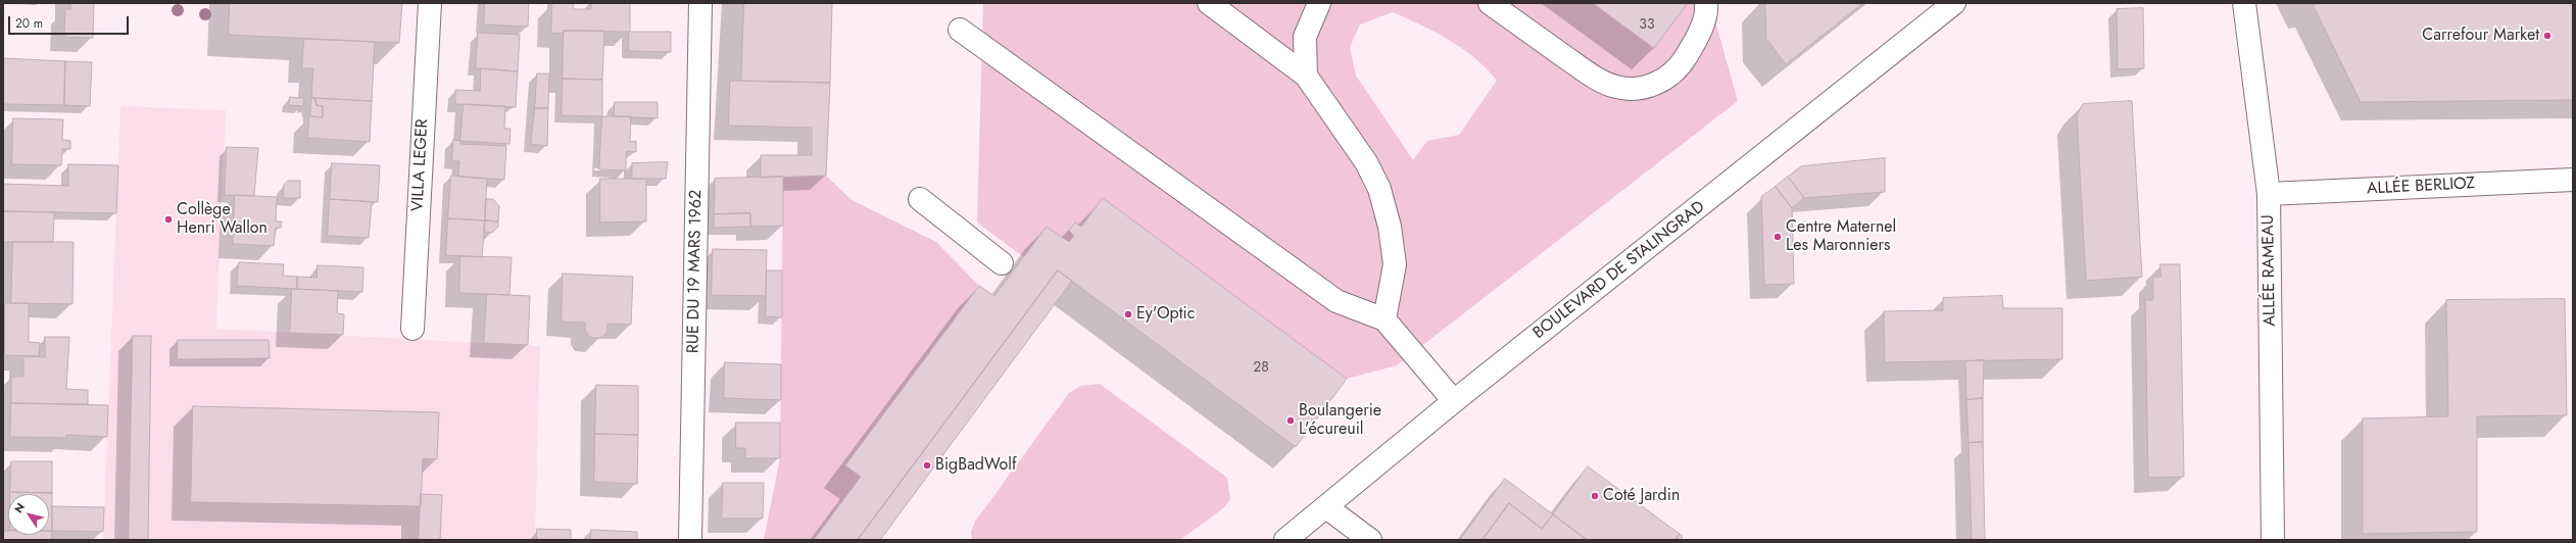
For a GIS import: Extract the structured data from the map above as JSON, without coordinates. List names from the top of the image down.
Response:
{
  "streets": {
    "street": [
      "VILLA LEGER",
      "ALLÉE BERLIOZ",
      "BOULEVARD DE STALINGRAD",
      "ALLÉE RAMEAU",
      "RUE DU 19 MARS 1962"
    ]
  },
  "crossings": [
    ["ALLÉE BERLIOZ", "ALLÉE RAMEAU"]
  ],
  "places": [
    "Carrefour Market",
    "Collège Henri Wallon",
    "Centre Maternel Les Maronniers",
    "Ey'Optic",
    "Boulangerie L'écureuil",
    "BigBadWolf",
    "Coté Jardin"
  ],
  "house_numbers": ["33", "28"],
  "scale_bar": "20 m",
  "north": "top left"
}
